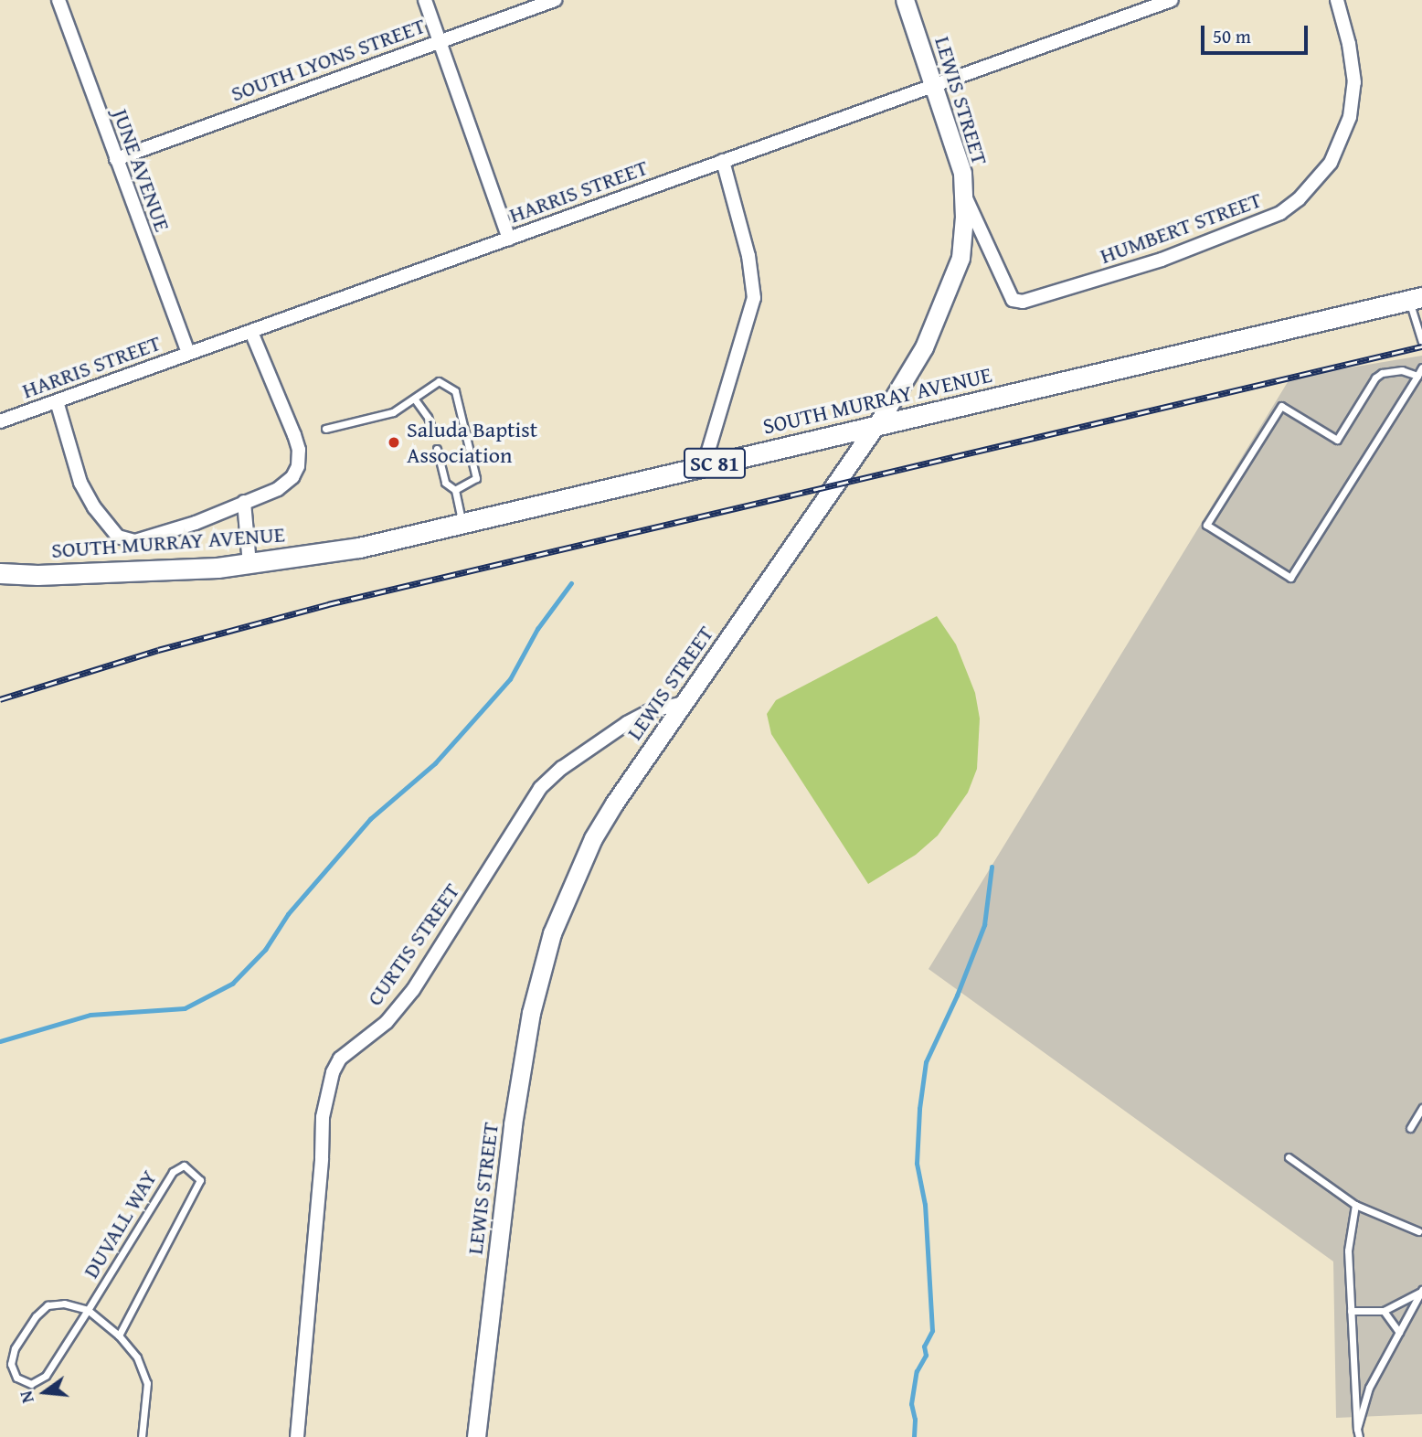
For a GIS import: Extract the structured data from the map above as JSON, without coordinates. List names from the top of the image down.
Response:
{
  "streets": {
    "main road": ["SOUTH MURRAY AVENUE", "SC 81"],
    "street": [
      "SOUTH LYONS STREET",
      "LEWIS STREET",
      "JUNE AVENUE",
      "HARRIS STREET",
      "HUMBERT STREET",
      "CURTIS STREET"
    ],
    "lane": ["DUVALL WAY"]
  },
  "crossings": [
    ["SOUTH LYONS STREET", "JUNE AVENUE"],
    ["LEWIS STREET", "HARRIS STREET"],
    ["LEWIS STREET", "HUMBERT STREET"],
    ["LEWIS STREET", "SOUTH MURRAY AVENUE"],
    ["LEWIS STREET", "CURTIS STREET"],
    ["JUNE AVENUE", "HARRIS STREET"]
  ],
  "places": ["Saluda Baptist Association"],
  "scale_bar": "50 m",
  "north": "left"
}
